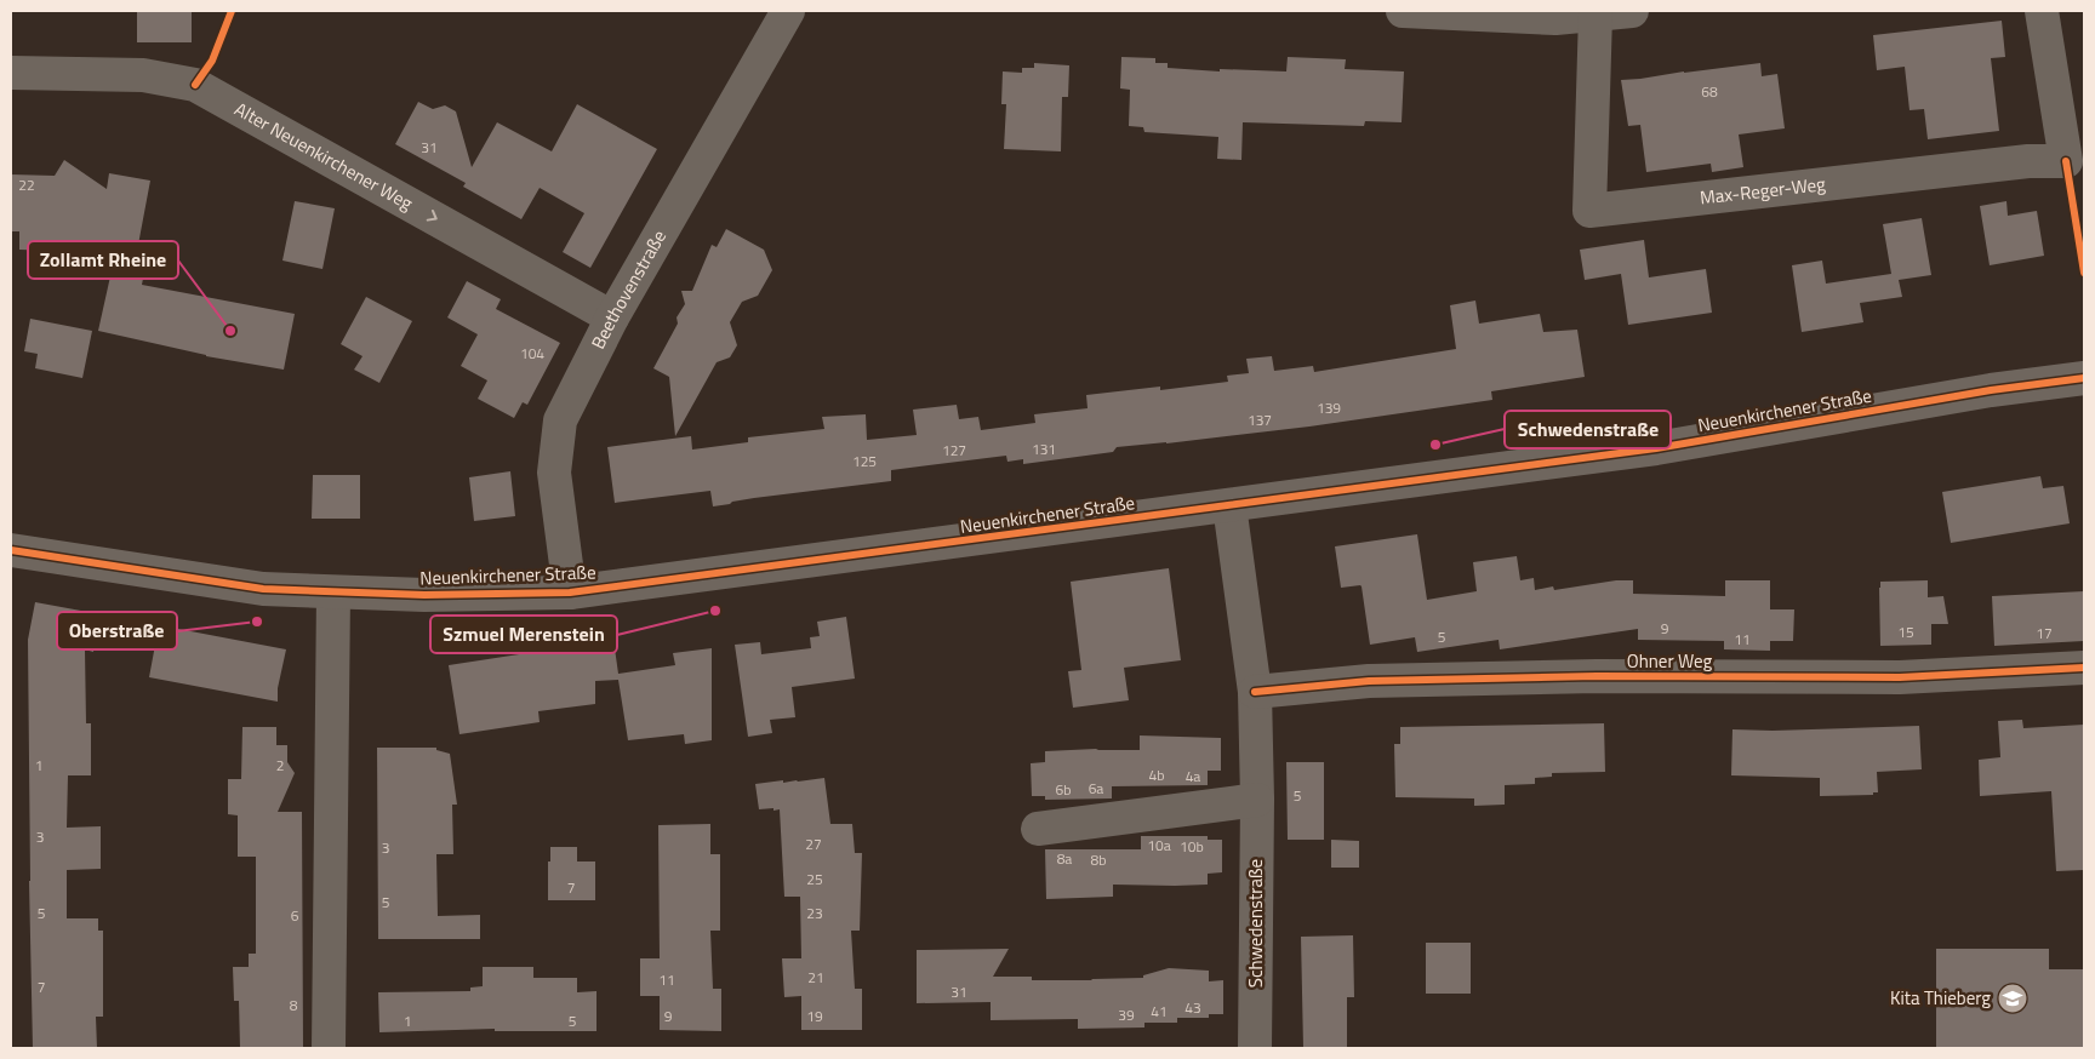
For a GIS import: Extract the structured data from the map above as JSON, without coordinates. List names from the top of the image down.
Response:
{
  "streets": {
    "street": [
      "Alter Neuenkirchener Weg",
      "Max-Reger-Weg",
      "Beethovenstraße",
      "Neuenkirchener Straße",
      "Ohner Weg",
      "Schwedenstraße"
    ]
  },
  "crossings": [
    ["Alter Neuenkirchener Weg", "Beethovenstraße"],
    ["Beethovenstraße", "Neuenkirchener Straße"],
    ["Neuenkirchener Straße", "Schwedenstraße"],
    ["Ohner Weg", "Schwedenstraße"]
  ],
  "one_way": ["Alter Neuenkirchener Weg"],
  "places": {
    "other": [
      "Zollamt Rheine",
      "Schwedenstraße",
      "Szmuel Merenstein",
      "Oberstraße"
    ],
    "school or university": ["Kita Thieberg"]
  },
  "house_numbers": [
    "68",
    "31",
    "22",
    "104",
    "139",
    "137",
    "131",
    "127",
    "125",
    "9",
    "15",
    "17",
    "5",
    "11",
    "1",
    "2",
    "4b",
    "4a",
    "6a",
    "6b",
    "5",
    "3",
    "27",
    "10a",
    "10b",
    "3",
    "8a",
    "8b",
    "25",
    "7",
    "5",
    "5",
    "23",
    "6",
    "21",
    "11",
    "7",
    "31",
    "8",
    "43",
    "41",
    "39",
    "9",
    "19",
    "1",
    "5"
  ]
}
